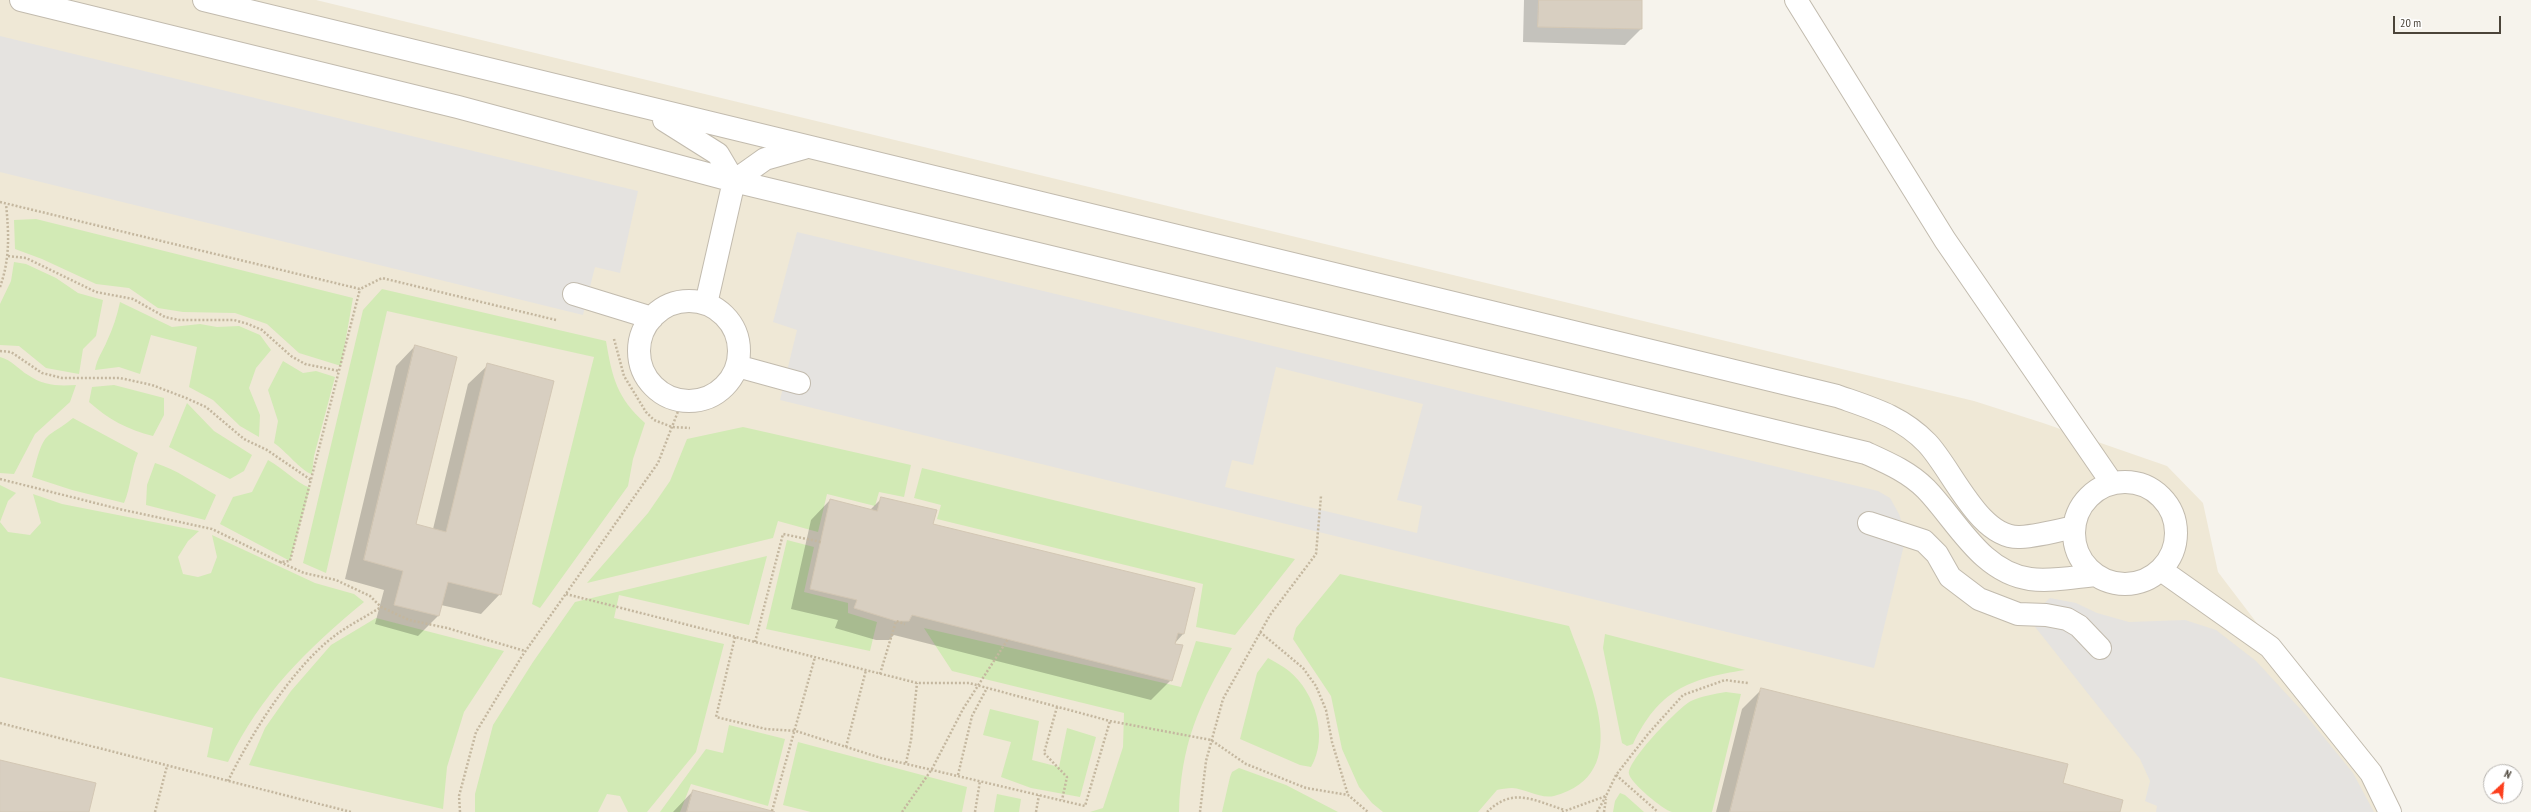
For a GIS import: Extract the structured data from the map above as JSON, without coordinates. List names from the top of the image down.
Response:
{
  "scale_bar": "20 m",
  "north": "top right"
}
